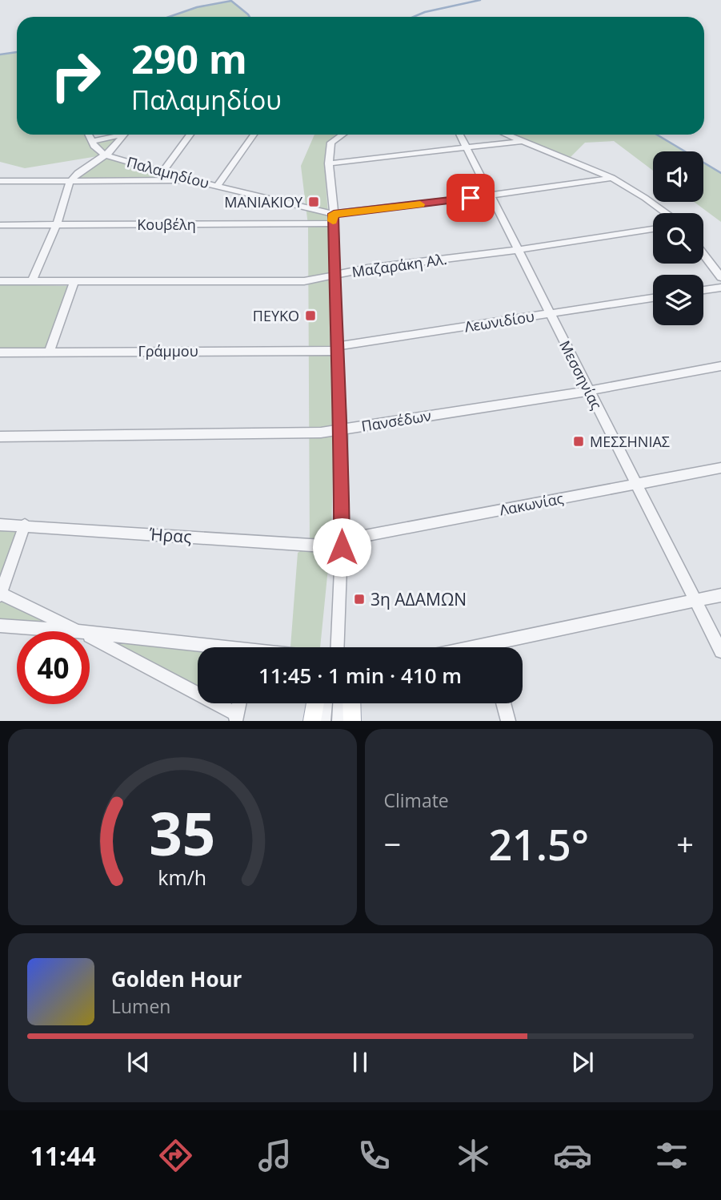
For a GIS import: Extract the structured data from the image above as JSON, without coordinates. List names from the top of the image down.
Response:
{
  "streets": {
    "street": [
      "Παλαμηδίου",
      "Κουβέλη",
      "Μαζαράκη Αλ.",
      "Λεωνιδίου",
      "Γράμμου",
      "Μεσσηνίας",
      "Πανσέδων",
      "Λακωνίας",
      "Ήρας"
    ]
  },
  "crossings": [
    ["Παλαμηδίου", "Μεσσηνίας"],
    ["Μαζαράκη Αλ.", "Μεσσηνίας"],
    ["Λεωνιδίου", "Γράμμου"],
    ["Λεωνιδίου", "Μεσσηνίας"],
    ["Μεσσηνίας", "Πανσέδων"],
    ["Μεσσηνίας", "Λακωνίας"],
    ["Λακωνίας", "Ήρας"]
  ],
  "places": {
    "transit": [
      "ΜΑΝΙΑΚΙΟΥ",
      "ΠΕΥΚΟ",
      "ΜΕΣΣΗΝΙΑΣ",
      "3η ΑΔΑΜΩΝ"
    ]
  },
  "page": {
    "turn": ["290 m", "Παλαμηδίου"],
    "limit": "40",
    "trip": "11:45 · 1 min · 410 m",
    "tile": "Climate",
    "heat": ["−", "21.5°", "+"],
    "song": ["Golden Hour", "Lumen"],
    "tabs": "11:44",
    "gauge": ["35", "km/h"]
  }
}
